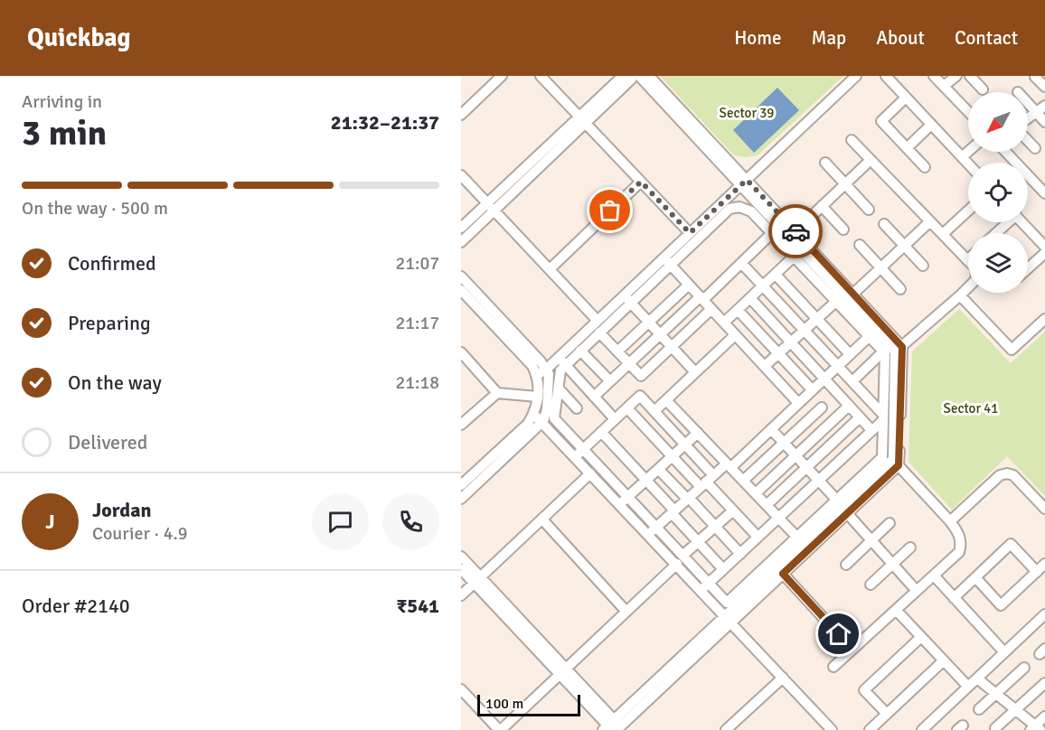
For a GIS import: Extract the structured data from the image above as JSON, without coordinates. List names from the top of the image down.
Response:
{
  "parks": ["Sector 39", "Sector 41"],
  "scale_bar": "100 m",
  "north": "bottom left",
  "page": {
    "header": "Quickbag",
    "nav": [
      "Home",
      "Map",
      "About",
      "Contact"
    ],
    "heading": ["3 min", "Arriving in", "21:32–21:37"],
    "panel": [
      "Jordan",
      "Courier · 4.9",
      "Order #2140",
      "₹541"
    ],
    "bar": "On the way · 500 m",
    "list": [
      ["Confirmed", "21:07"],
      ["Preparing", "21:17"],
      ["On the way", "21:18"],
      "Delivered"
    ],
    "round": "J",
    "scale": "100 m"
  }
}
